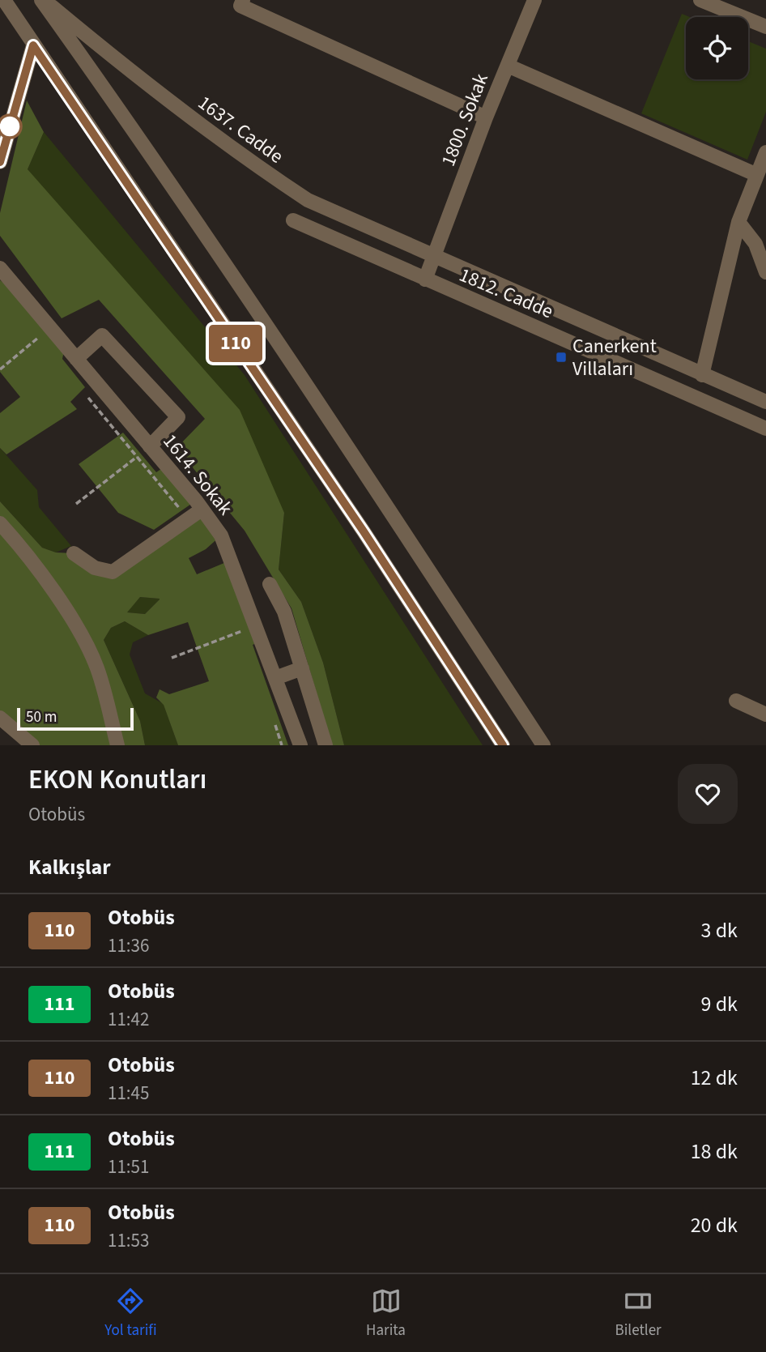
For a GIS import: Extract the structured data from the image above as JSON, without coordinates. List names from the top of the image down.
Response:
{
  "streets": {
    "street": [
      "1800. Sokak",
      "1637. Cadde",
      "1812. Cadde",
      "1614. Sokak"
    ]
  },
  "crossings": [
    ["1800. Sokak", "1637. Cadde"],
    ["1800. Sokak", "1812. Cadde"],
    ["1637. Cadde", "1812. Cadde"]
  ],
  "places": {
    "transit": ["Canerkent Villaları"]
  },
  "lines": ["bus line 110"],
  "scale_bar": "50 m",
  "page": {
    "on_map": "110",
    "scale": "50 m",
    "heading": [
      ["EKON Konutları", "Otobüs"],
      "Kalkışlar"
    ],
    "list": [
      {
        "mark": "110",
        "name": "Otobüs",
        "note": "11:36",
        "value": "3 dk"
      },
      {
        "mark": "111",
        "name": "Otobüs",
        "note": "11:42",
        "value": "9 dk"
      },
      {
        "mark": "110",
        "name": "Otobüs",
        "note": "11:45",
        "value": "12 dk"
      },
      {
        "mark": "111",
        "name": "Otobüs",
        "note": "11:51",
        "value": "18 dk"
      },
      {
        "mark": "110",
        "name": "Otobüs",
        "note": "11:53",
        "value": "20 dk"
      }
    ],
    "tabs": ["Yol tarifi", "Harita", "Biletler"]
  }
}
